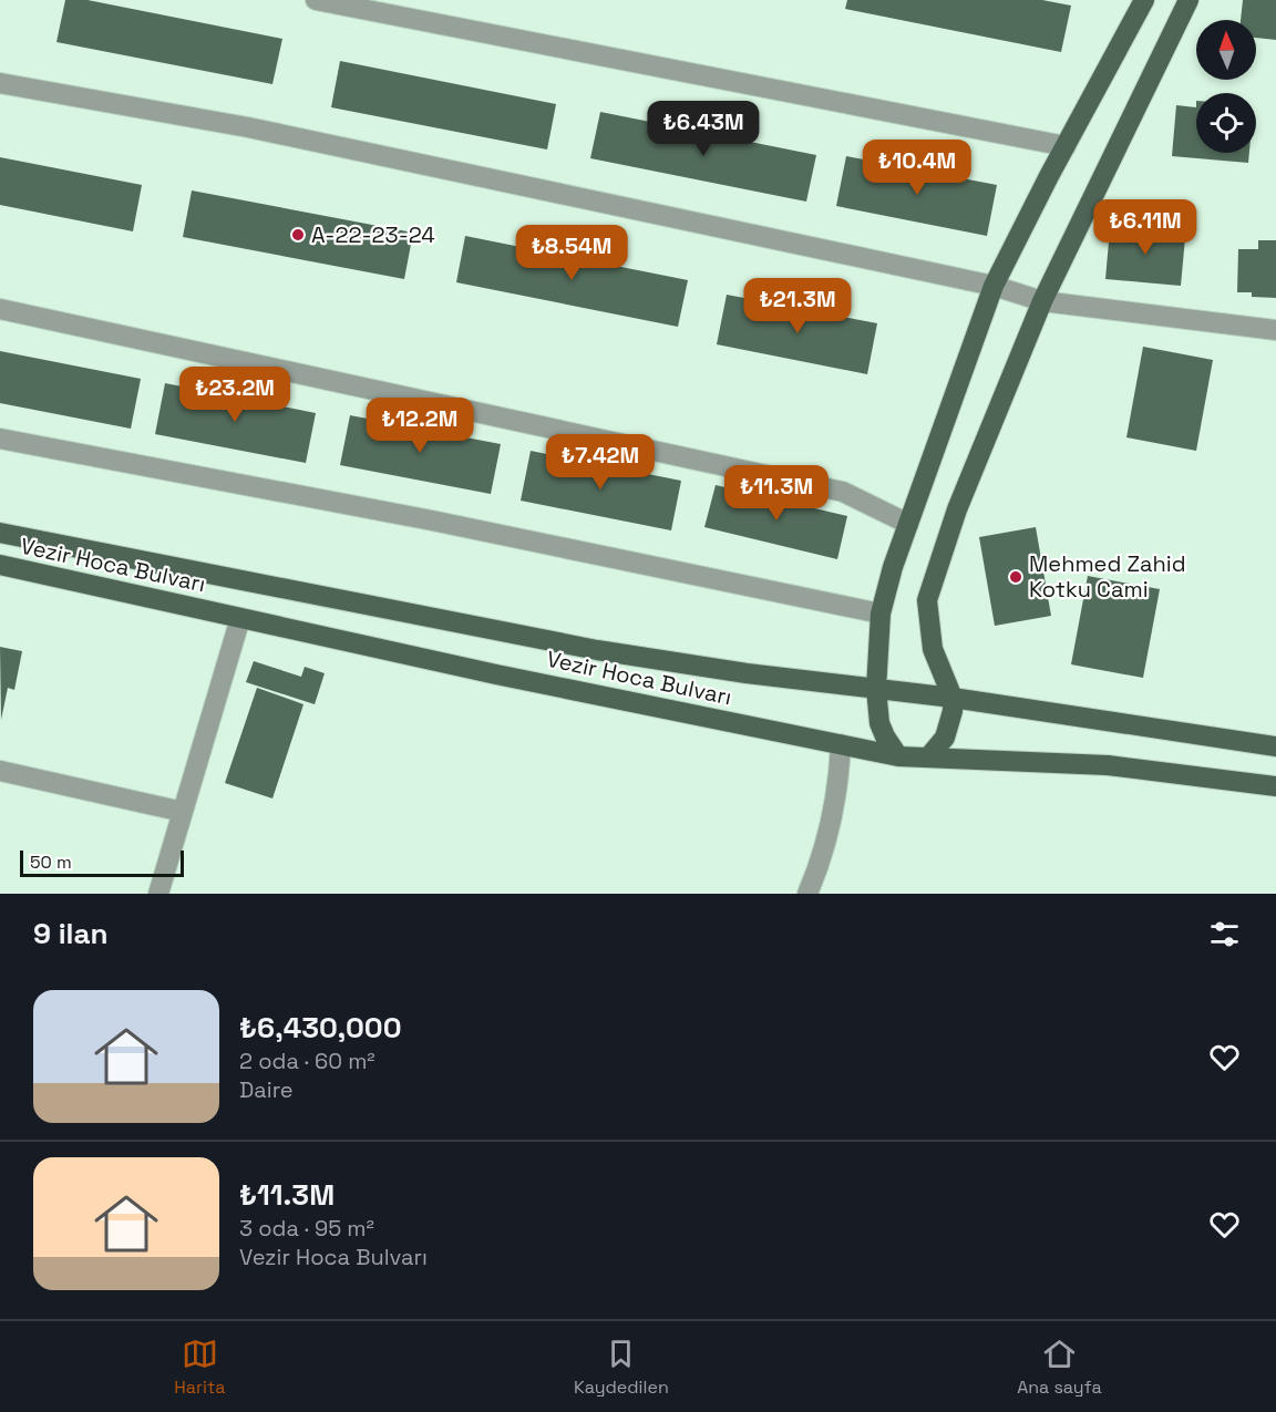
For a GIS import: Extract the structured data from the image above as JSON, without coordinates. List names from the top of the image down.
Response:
{
  "streets": {
    "main road": ["Vezir Hoca Bulvarı"]
  },
  "places": ["A-22-23-24", "Mehmed Zahid Kotku Cami"],
  "scale_bar": "50 m",
  "north": "top",
  "page": {
    "price": [
      "₺6.43M",
      "₺10.4M",
      "₺6.11M",
      "₺8.54M",
      "₺21.3M",
      "₺23.2M",
      "₺12.2M",
      "₺7.42M",
      "₺11.3M"
    ],
    "scale": "50 m",
    "heading": "9 ilan",
    "list": [
      {
        "name": "₺6,430,000",
        "note": "2 oda · 60 m² · Daire"
      },
      {
        "name": "₺11.3M",
        "note": "3 oda · 95 m² · Vezir Hoca Bulvarı"
      }
    ],
    "tabs": ["Harita", "Kaydedilen", "Ana sayfa"]
  }
}
